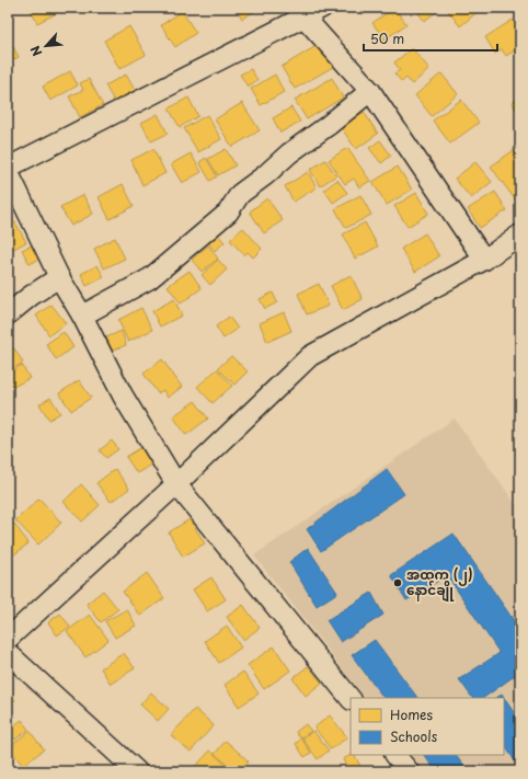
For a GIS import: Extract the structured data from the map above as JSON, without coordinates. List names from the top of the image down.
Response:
{
  "places": ["အထက (၂) နောင်ချို"],
  "legend": ["Homes", "Schools"],
  "scale_bar": "50 m",
  "north": "bottom left"
}
